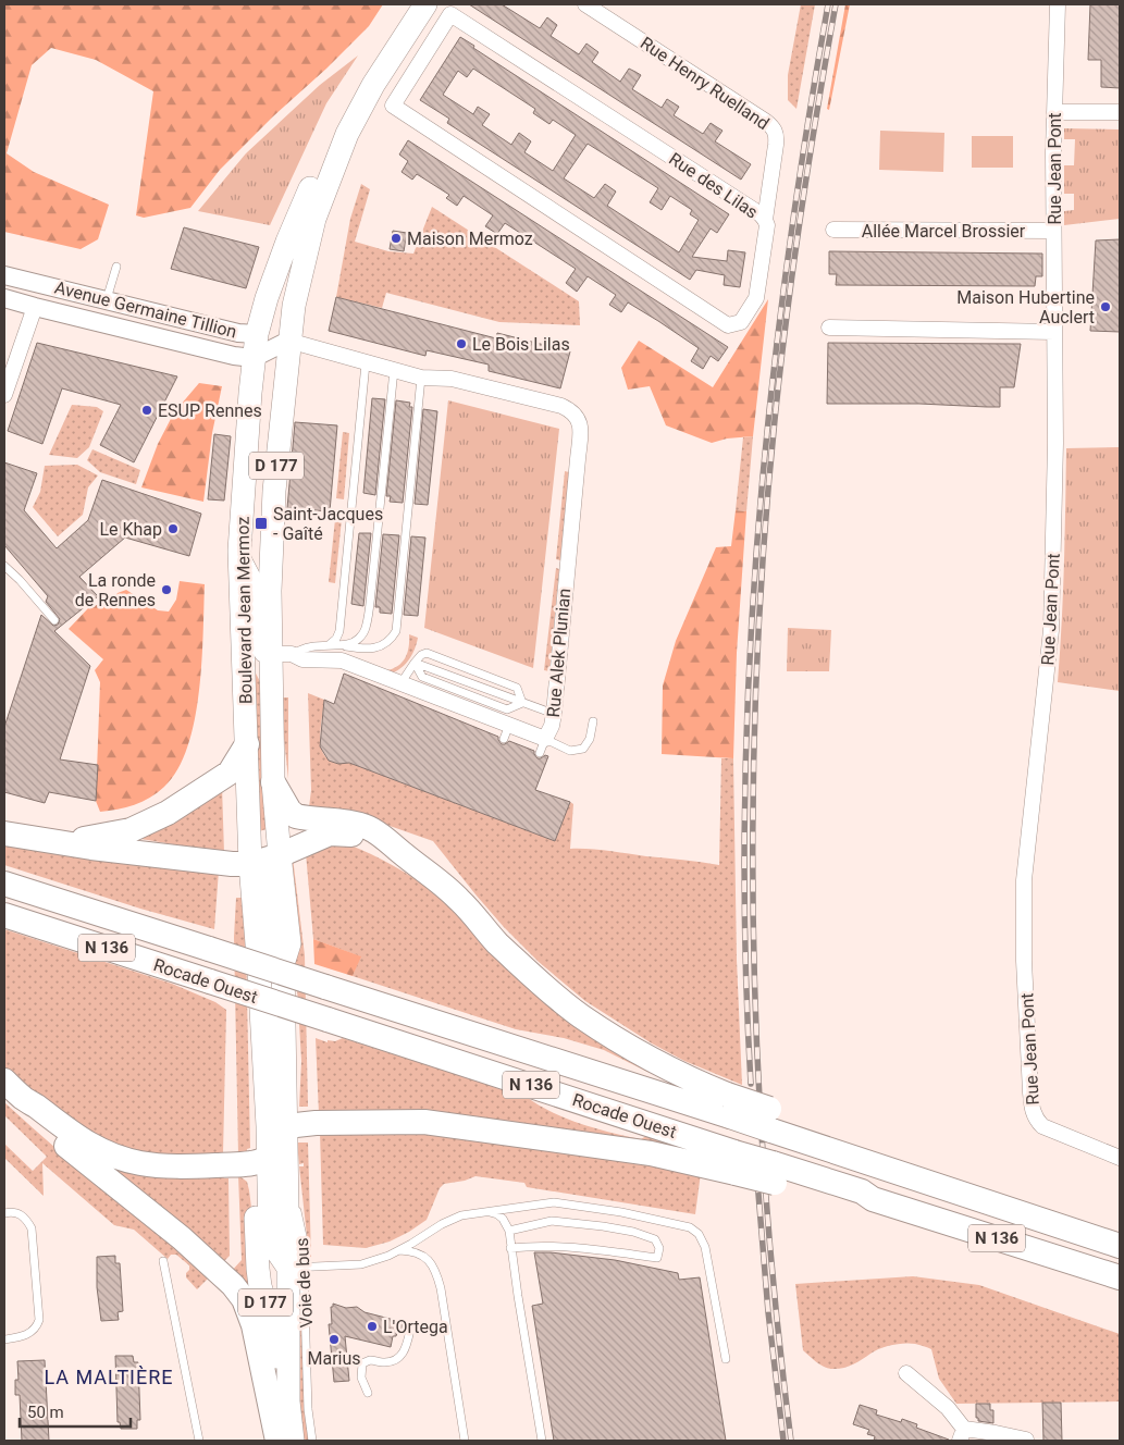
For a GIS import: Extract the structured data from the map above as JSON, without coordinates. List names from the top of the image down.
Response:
{
  "streets": {
    "highway": ["N 136", "Rocade Ouest"],
    "main road": ["Avenue Germaine Tillion", "D 177", "Boulevard Jean Mermoz"],
    "street": [
      "Rue Henry Ruelland",
      "Rue Jean Pont",
      "Rue des Lilas",
      "Allée Marcel Brossier",
      "Rue Alek Plunian"
    ],
    "lane": ["Voie de bus"]
  },
  "crossings": [
    ["Rue Henry Ruelland", "Rue des Lilas"],
    ["Rue Jean Pont", "Allée Marcel Brossier"],
    ["Avenue Germaine Tillion", "Boulevard Jean Mermoz"],
    ["D 177", "Boulevard Jean Mermoz"],
    ["D 177", "Voie de bus"],
    ["Boulevard Jean Mermoz", "Rue Alek Plunian"]
  ],
  "districts": ["LA MALTIÈRE"],
  "places": {
    "other": [
      "Maison Mermoz",
      "Maison Hubertine Auclert",
      "Le Bois Lilas",
      "ESUP Rennes",
      "Le Khap",
      "La ronde de Rennes",
      "L'Ortega",
      "Marius"
    ],
    "transit": ["Saint-Jacques - Gaîté"]
  },
  "scale_bar": "50 m"
}
